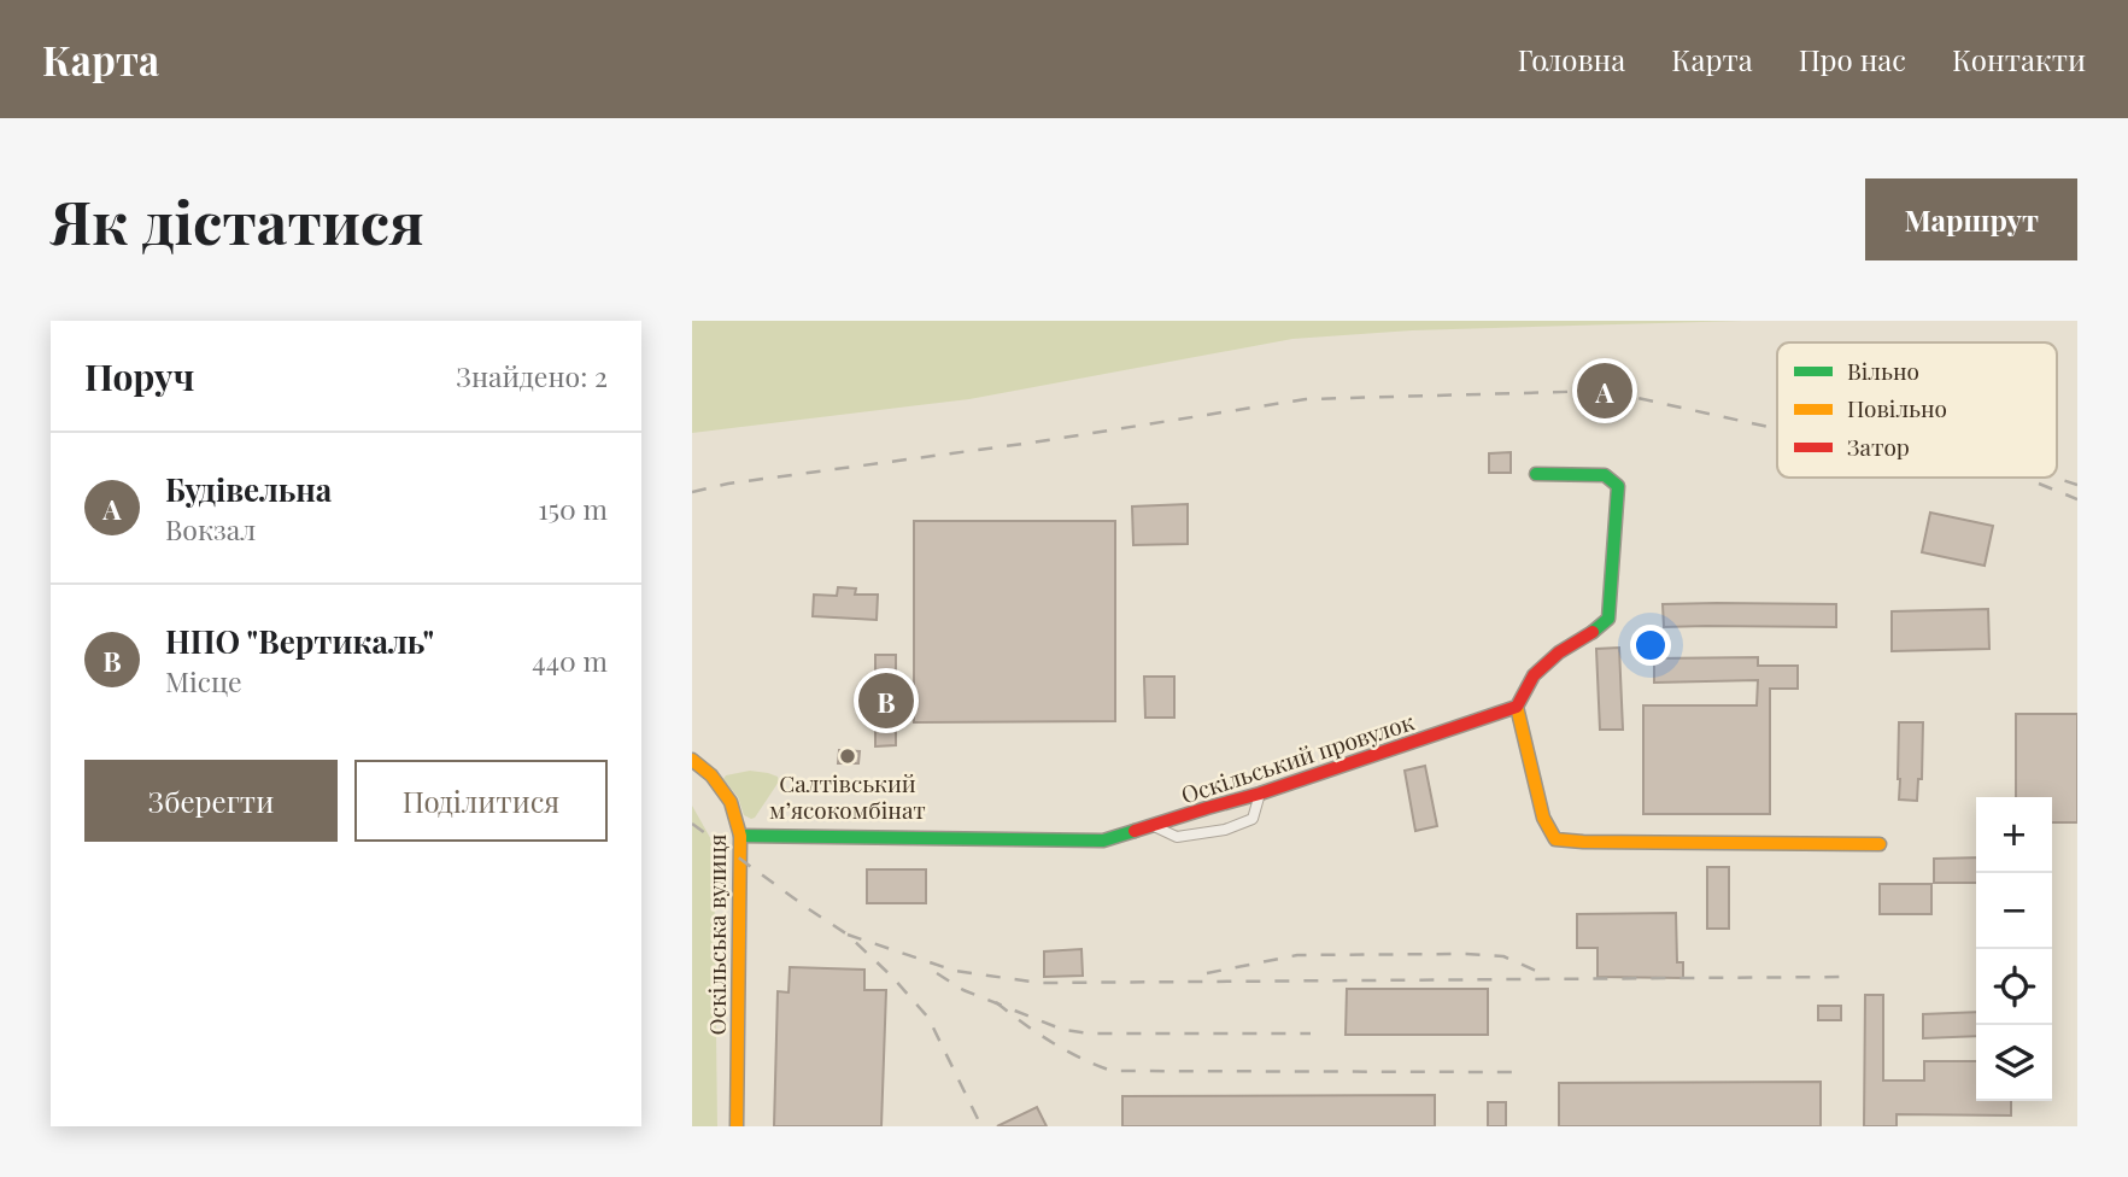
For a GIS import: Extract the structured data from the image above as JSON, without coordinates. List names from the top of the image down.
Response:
{
  "streets": {
    "street": ["Оскільський провулок", "Оскільська вулиця"]
  },
  "crossings": [
    ["Оскільський провулок", "Оскільська вулиця"]
  ],
  "places": ["Салтівський мʼясокомбінат"],
  "legend": ["Вільно", "Повільно", "Затор"],
  "page": {
    "header": "Карта",
    "nav": [
      "Головна",
      "Карта",
      "Про нас",
      "Контакти"
    ],
    "buttons": [
      "Маршрут",
      ["Зберегти", "Поділитися"]
    ],
    "title": "Як дістатися",
    "heading": ["Поруч", "Знайдено: 2"],
    "pins": ["A", "B"],
    "list": [
      {
        "mark": "A",
        "name": "Будівельна",
        "note": "Вокзал",
        "value": "150 m"
      },
      {
        "mark": "B",
        "name": "НПО \"Вертикаль\"",
        "note": "Місце",
        "value": "440 m"
      }
    ],
    "map_buttons": ["+", "−"]
  }
}
